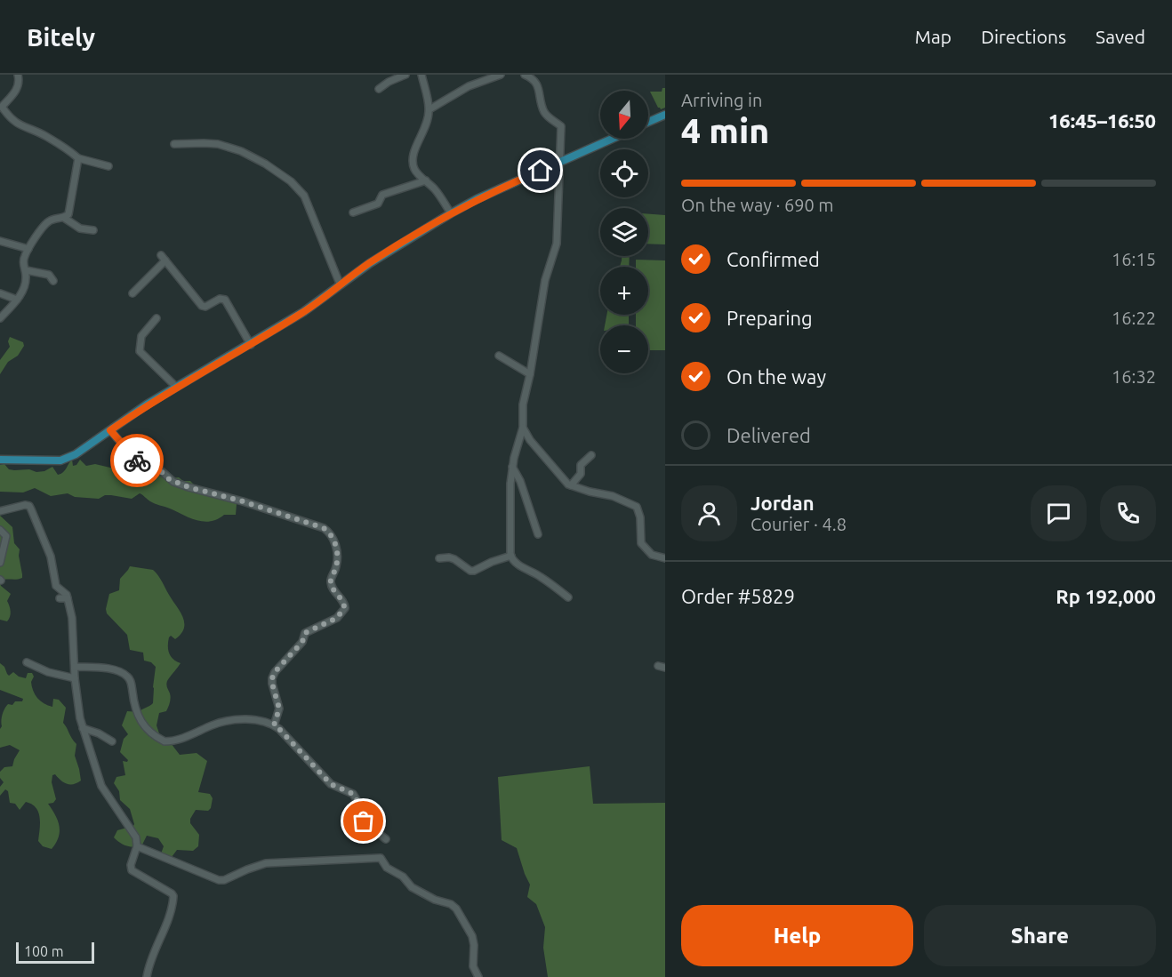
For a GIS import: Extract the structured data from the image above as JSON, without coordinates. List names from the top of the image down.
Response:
{
  "scale_bar": "100 m",
  "north": "bottom",
  "page": {
    "header": "Bitely",
    "nav": ["Map", "Directions", "Saved"],
    "heading": ["4 min", "Arriving in", "16:45–16:50"],
    "panel": [
      "Jordan",
      "Courier · 4.8",
      "Order #5829",
      "Rp 192,000"
    ],
    "map_buttons": ["+", "−"],
    "bar": "On the way · 690 m",
    "list": [
      ["Confirmed", "16:15"],
      ["Preparing", "16:22"],
      ["On the way", "16:32"],
      "Delivered"
    ],
    "buttons": ["Help", "Share"],
    "scale": "100 m"
  }
}
